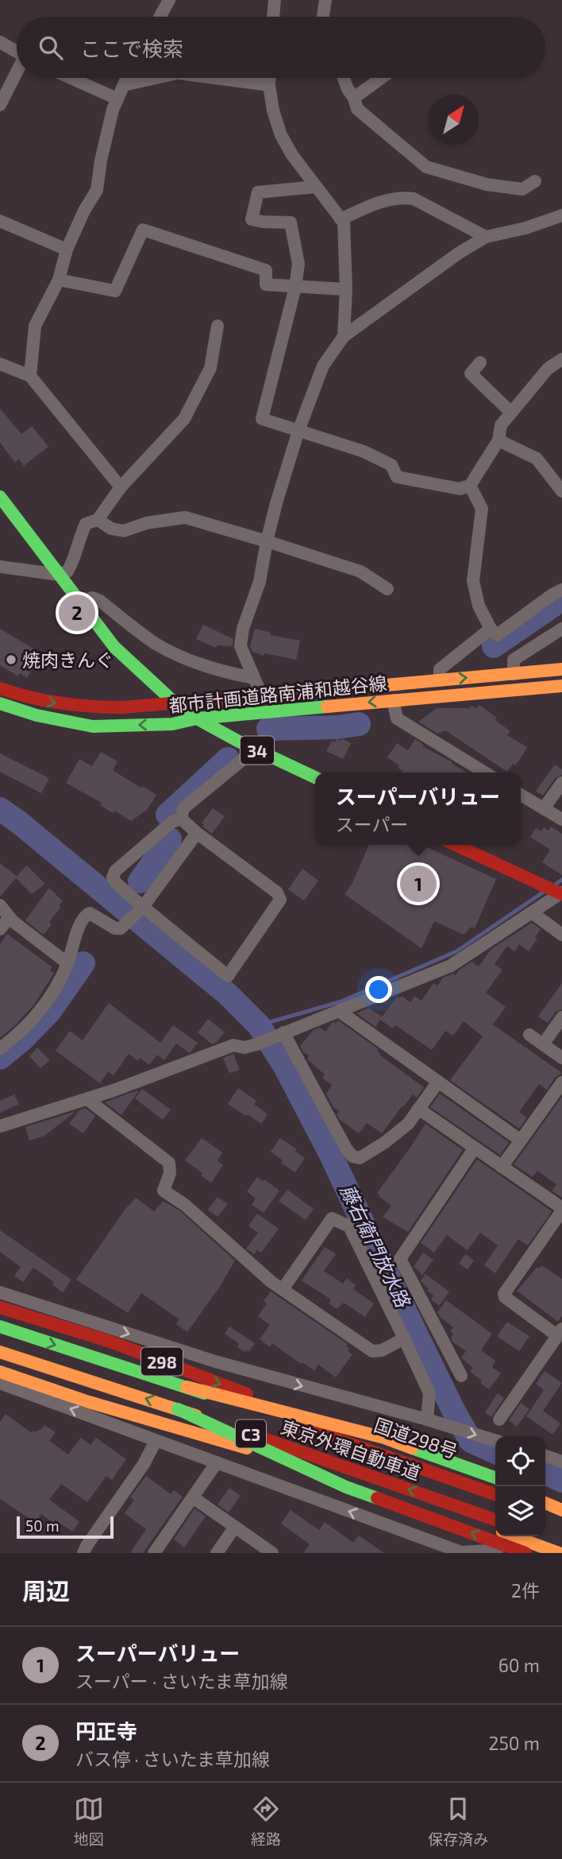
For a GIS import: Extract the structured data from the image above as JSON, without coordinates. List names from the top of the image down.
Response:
{
  "streets": {
    "main road": [
      "都市計画道路南浦和越谷線",
      "34",
      "298",
      "C3",
      "国道298号",
      "東京外環自動車道"
    ]
  },
  "crossings": [
    ["都市計画道路南浦和越谷線", "34"]
  ],
  "water": ["藤右衛門放水路"],
  "places": ["焼肉きんぐ"],
  "scale_bar": "50 m",
  "north": "top right",
  "page": {
    "search": "ここで検索",
    "pins": ["2", "1"],
    "popup": ["スーパーバリュー", "スーパー"],
    "scale": "50 m",
    "heading": ["周辺", "2件"],
    "list": [
      {
        "mark": "1",
        "name": "スーパーバリュー",
        "note": "スーパー · さいたま草加線",
        "value": "60 m"
      },
      {
        "mark": "2",
        "name": "円正寺",
        "note": "バス停 · さいたま草加線",
        "value": "250 m"
      }
    ],
    "nav": ["地図", "経路", "保存済み"]
  }
}
